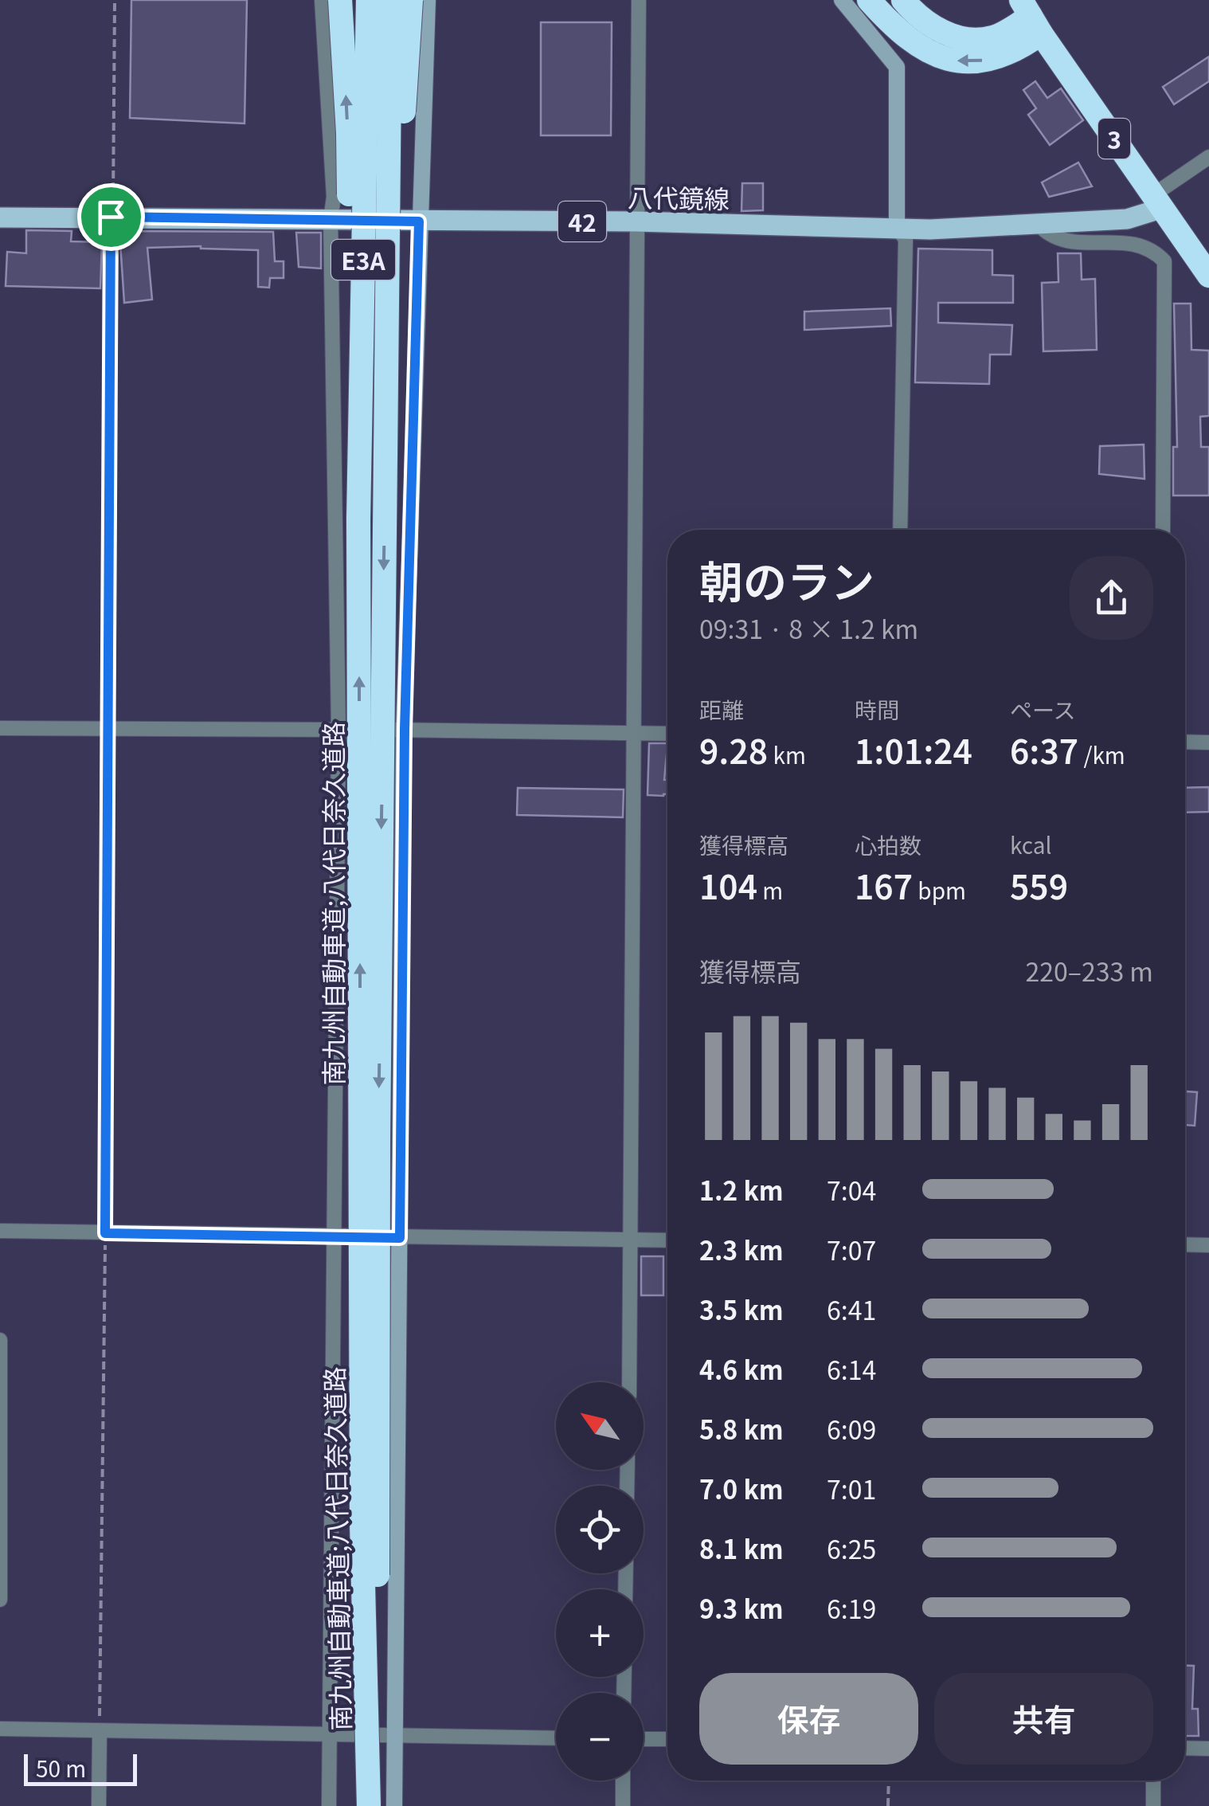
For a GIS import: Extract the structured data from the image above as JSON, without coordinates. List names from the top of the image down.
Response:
{
  "streets": {
    "highway": ["3", "E3A", "南九州自動車道;八代日奈久道路"],
    "main road": ["八代鏡線", "42"]
  },
  "crossings": [
    ["3", "八代鏡線"]
  ],
  "scale_bar": "50 m",
  "north": "top left",
  "page": {
    "heading": ["朝のラン", "09:31 · 8 × 1.2 km"],
    "stats": [
      ["距離", "9.28 km"],
      ["時間", "1:01:24"],
      ["ペース", "6:37 /km"],
      ["獲得標高", "104 m"],
      ["心拍数", "167 bpm"],
      ["kcal", "559"]
    ],
    "chart": ["獲得標高", "220–233 m"],
    "list": [
      {
        "name": "1.2 km",
        "note": "7:04"
      },
      {
        "name": "2.3 km",
        "note": "7:07"
      },
      {
        "name": "3.5 km",
        "note": "6:41"
      },
      {
        "name": "4.6 km",
        "note": "6:14"
      },
      {
        "name": "5.8 km",
        "note": "6:09"
      },
      {
        "name": "7.0 km",
        "note": "7:01"
      },
      {
        "name": "8.1 km",
        "note": "6:25"
      },
      {
        "name": "9.3 km",
        "note": "6:19"
      }
    ],
    "map_buttons": ["+", "−"],
    "buttons": ["保存", "共有"],
    "scale": "50 m"
  }
}
